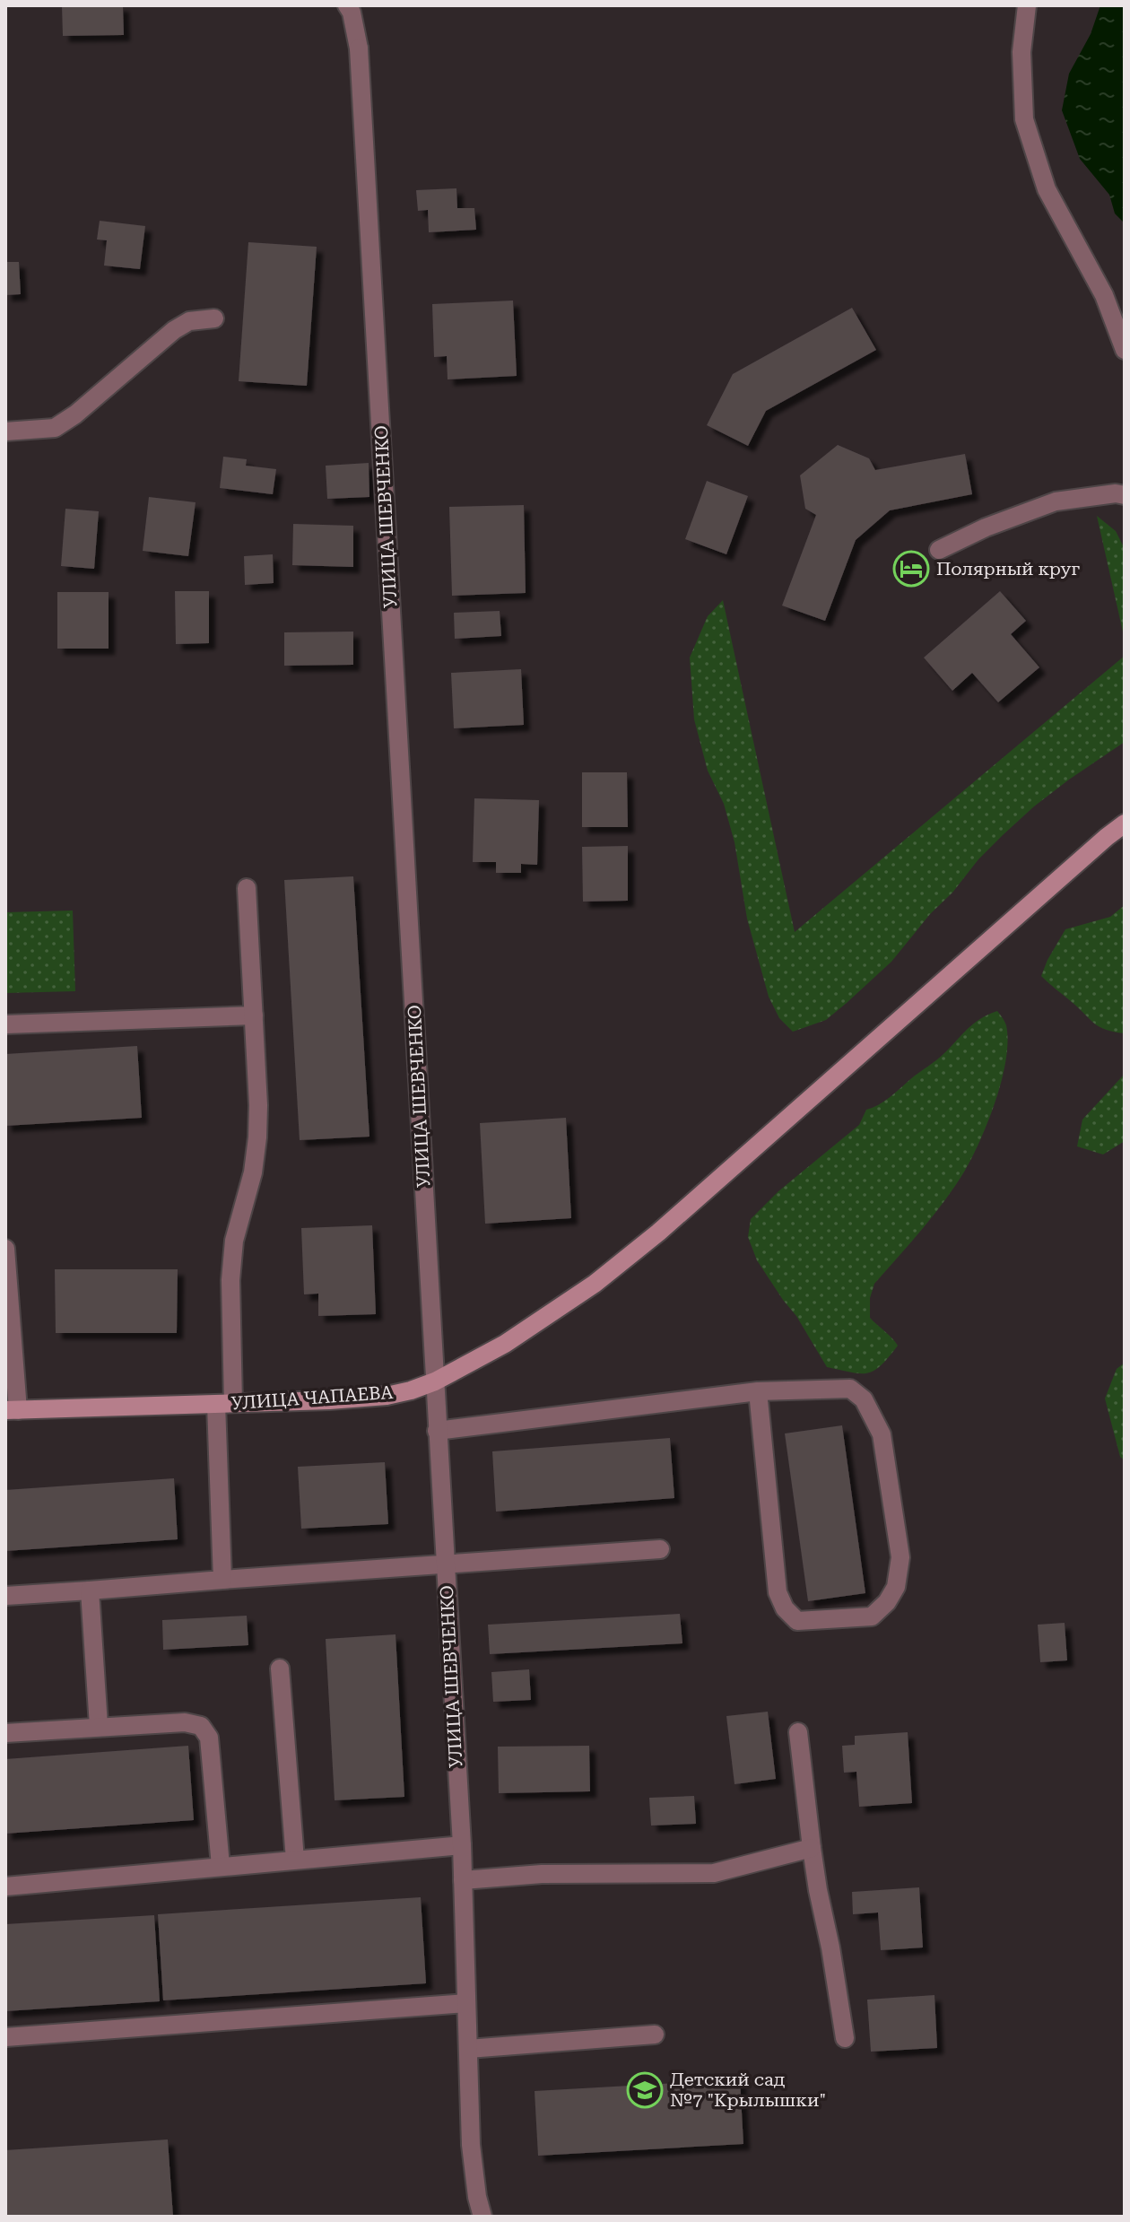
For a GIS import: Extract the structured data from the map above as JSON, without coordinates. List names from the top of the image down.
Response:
{
  "streets": {
    "main road": ["УЛИЦА ЧАПАЕВА"],
    "street": ["УЛИЦА ШЕВЧЕНКО"]
  },
  "crossings": [
    ["УЛИЦА ШЕВЧЕНКО", "УЛИЦА ЧАПАЕВА"]
  ],
  "places": {
    "hotel": ["Полярный круг"],
    "school or university": ["Детский сад №7 \"Крылышки\""]
  }
}
